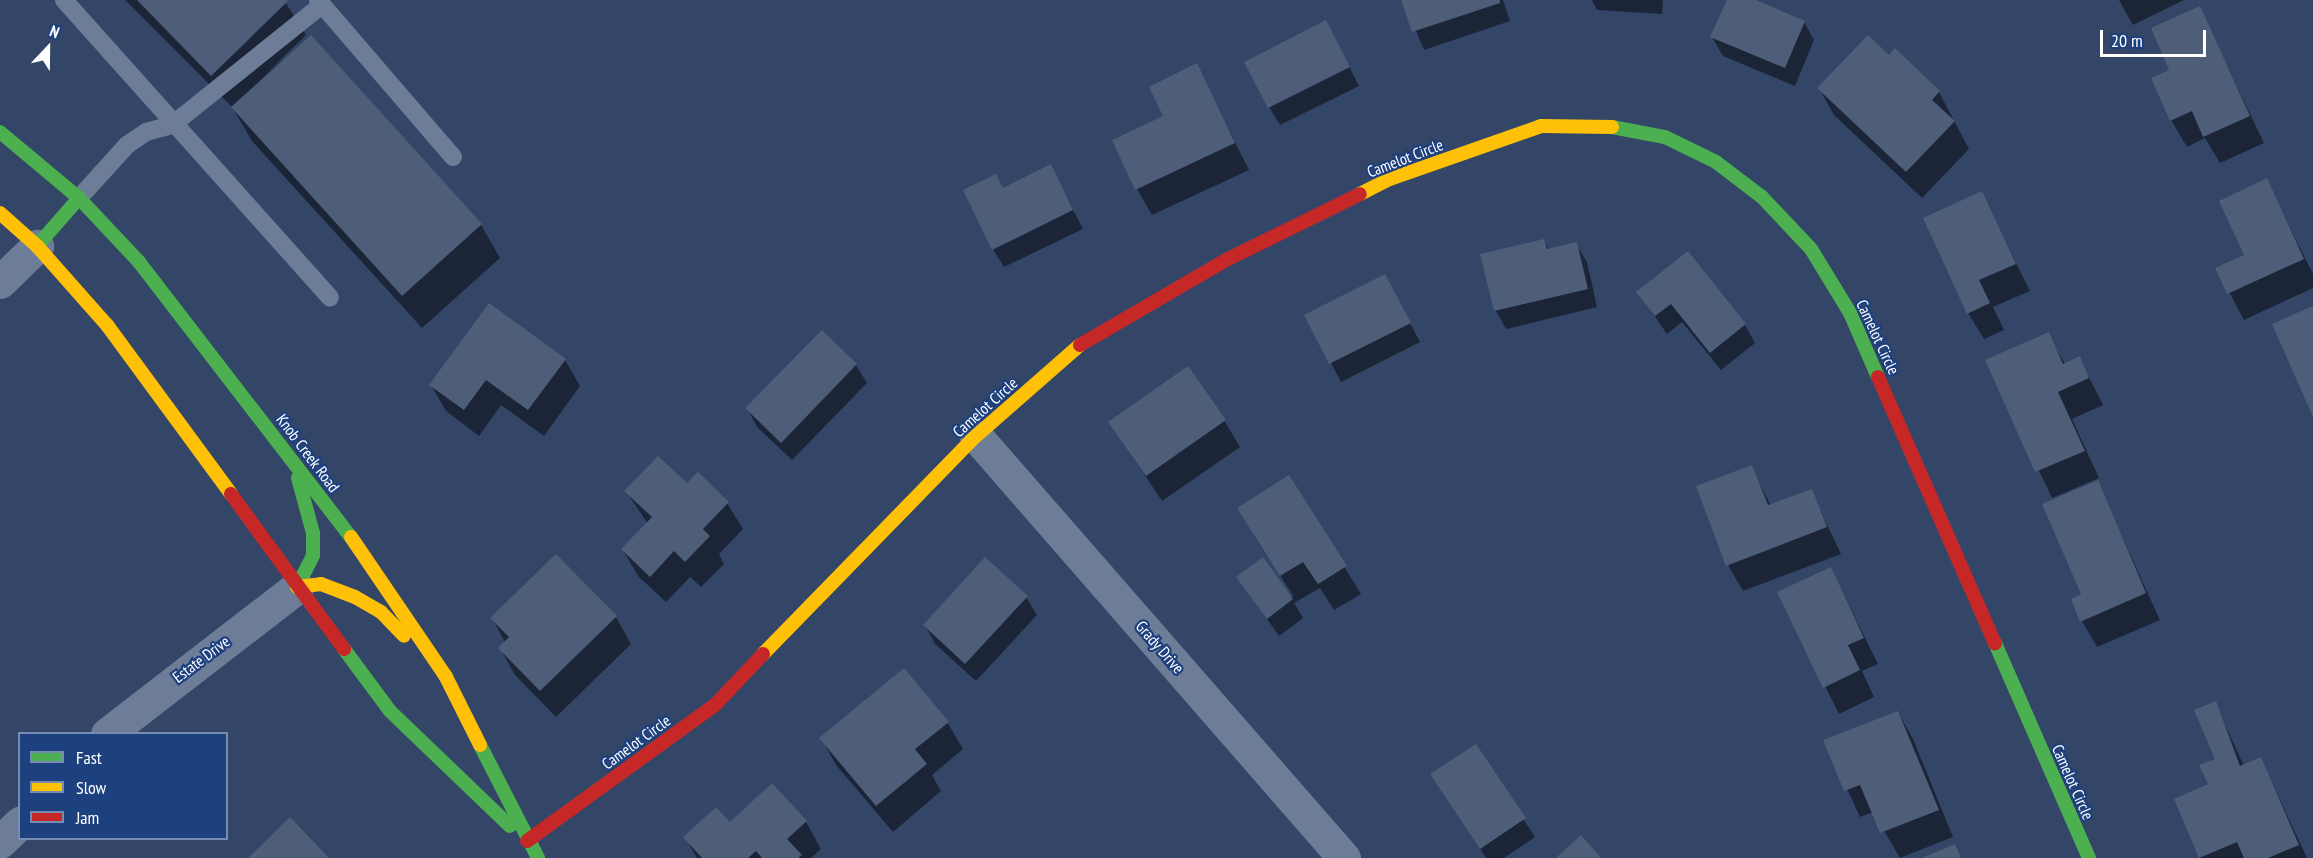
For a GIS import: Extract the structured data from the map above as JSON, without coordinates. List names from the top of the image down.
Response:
{
  "streets": {
    "street": [
      "Camelot Circle",
      "Knob Creek Road",
      "Grady Drive",
      "Estate Drive"
    ]
  },
  "crossings": [
    ["Camelot Circle", "Knob Creek Road"],
    ["Camelot Circle", "Grady Drive"],
    ["Knob Creek Road", "Estate Drive"]
  ],
  "legend": ["Fast", "Slow", "Jam"],
  "scale_bar": "20 m",
  "north": "top"
}
